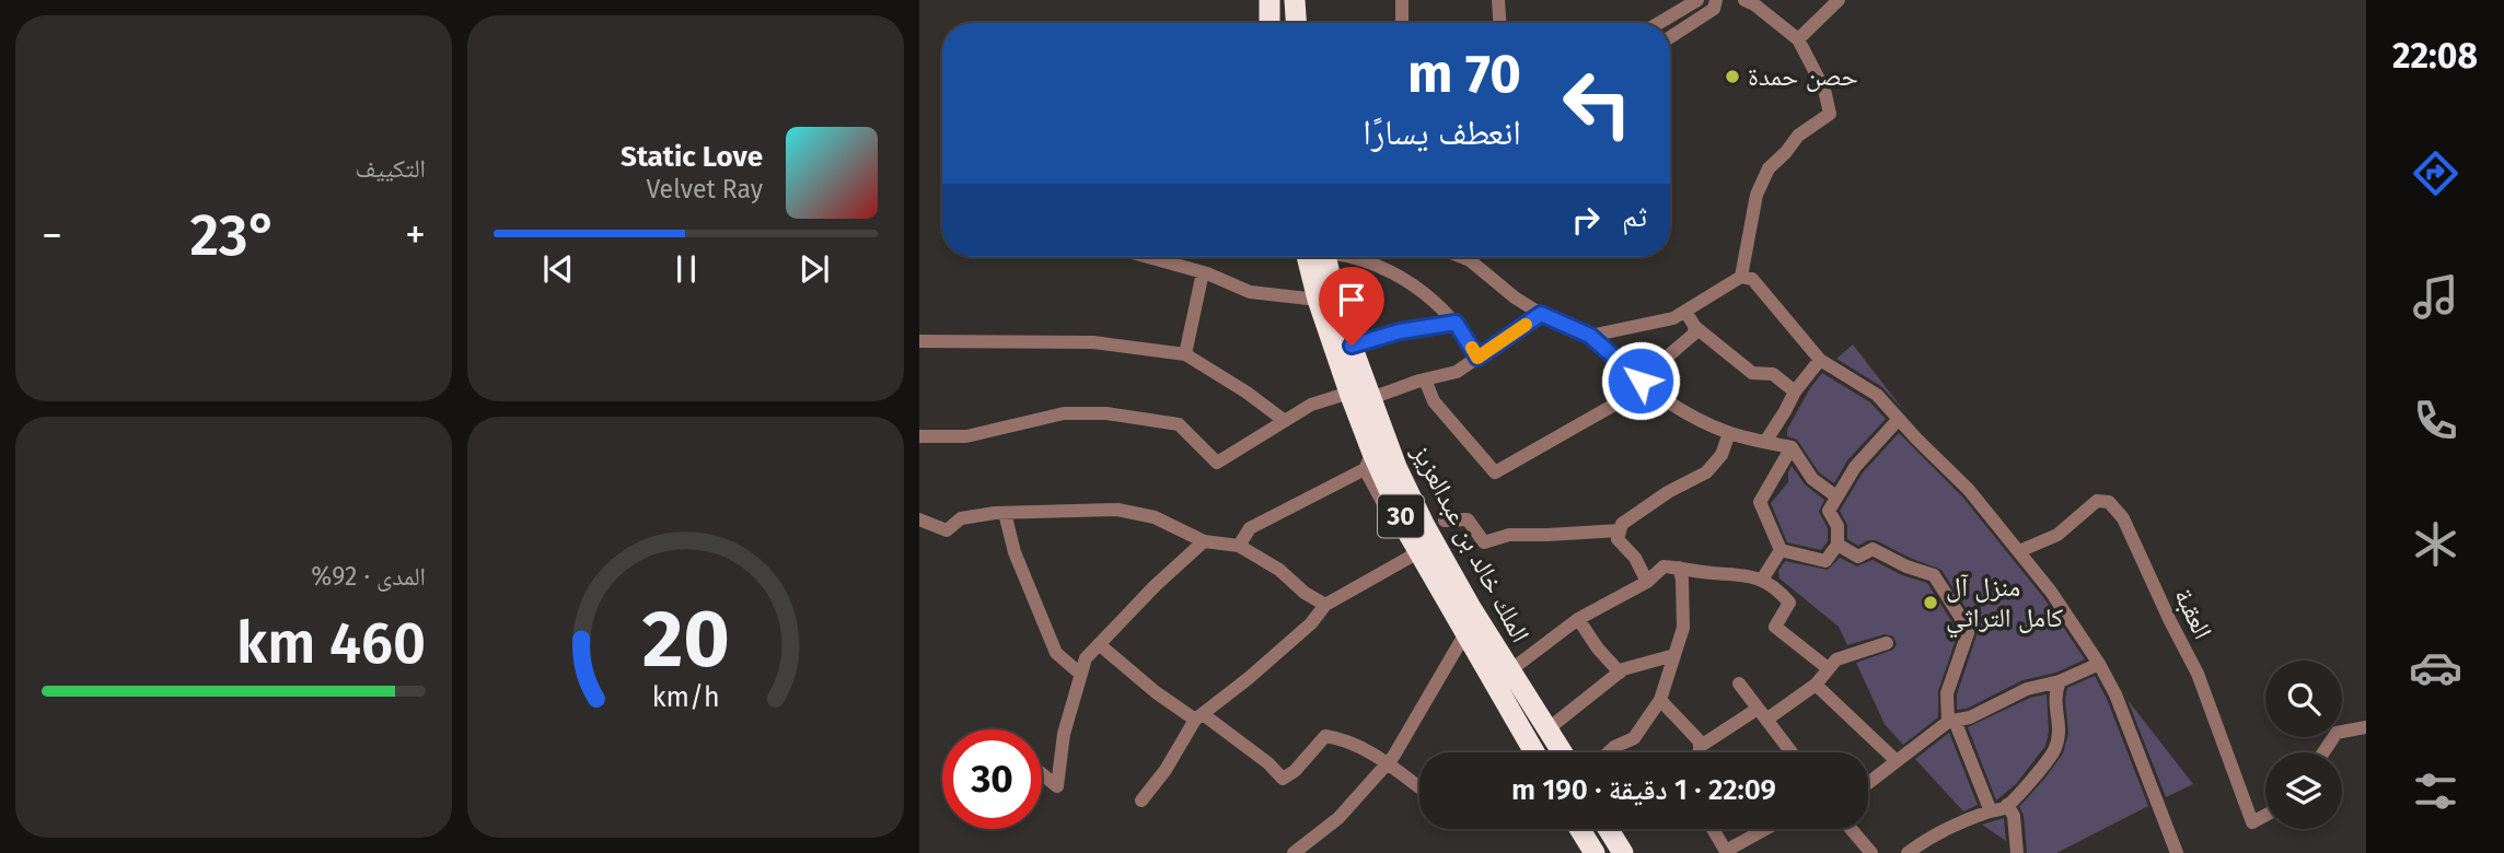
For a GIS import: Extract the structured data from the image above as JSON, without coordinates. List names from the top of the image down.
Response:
{
  "streets": {
    "highway": ["30", "الملك خالد بن عبدالعزيز"],
    "street": ["العقبة"]
  },
  "places": ["حصن حمدة", "منزل آل كامل التراثي"],
  "page": {
    "tabs": "22:08",
    "tile": [
      "التكييف",
      ["المدى · 92%", "460 km"]
    ],
    "turn": ["70 m", "انعطف يسارًا"],
    "song": ["Static Love", "Velvet Ray"],
    "then": "ثم",
    "heat": ["−", "23°", "+"],
    "limit": "30",
    "trip": "22:09 · 1 دقيقة · 190 m",
    "gauge": ["20", "km/h"]
  }
}
